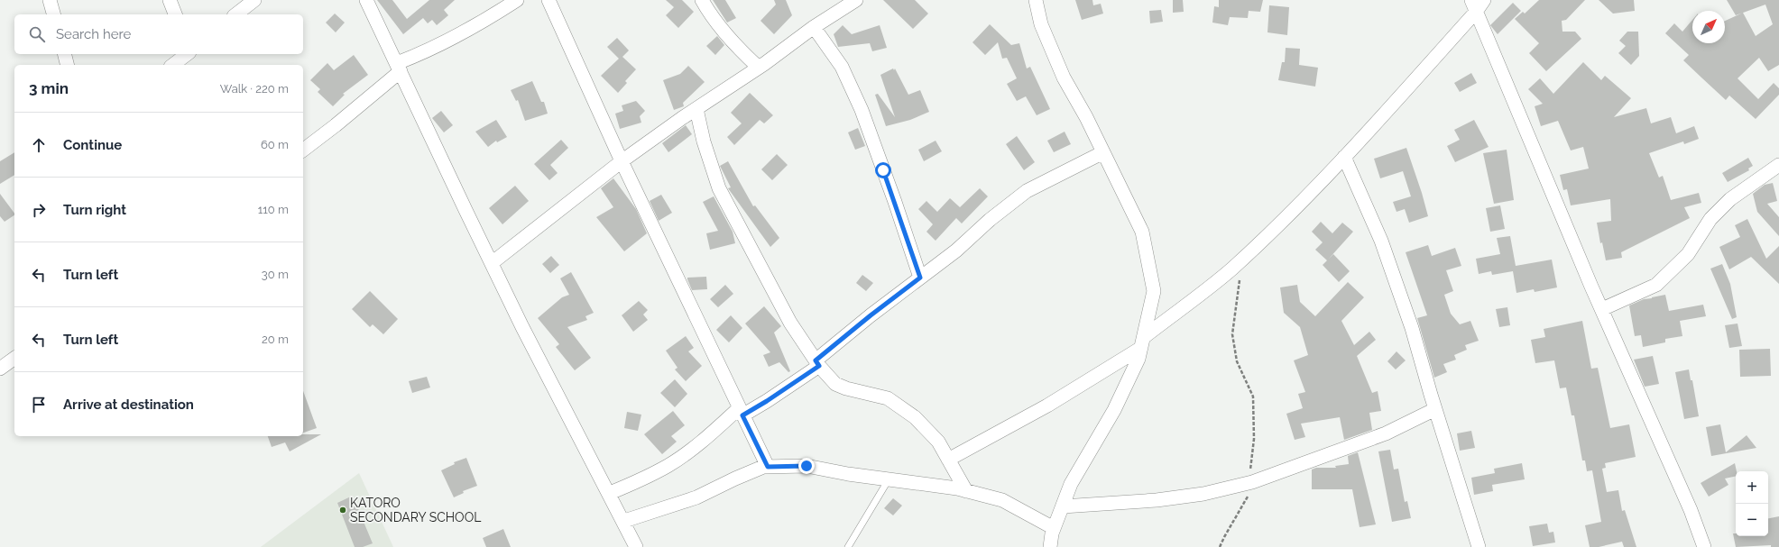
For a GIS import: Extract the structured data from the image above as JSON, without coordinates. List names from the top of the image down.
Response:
{
  "places": ["KATORO SECONDARY SCHOOL"],
  "north": "top right",
  "page": {
    "search": "Search here",
    "heading": ["3 min", "Walk · 220 m"],
    "list": [
      ["Continue", "60 m"],
      ["Turn right", "110 m"],
      ["Turn left", "30 m"],
      ["Turn left", "20 m"],
      "Arrive at destination"
    ],
    "map_buttons": ["+", "−"]
  }
}
